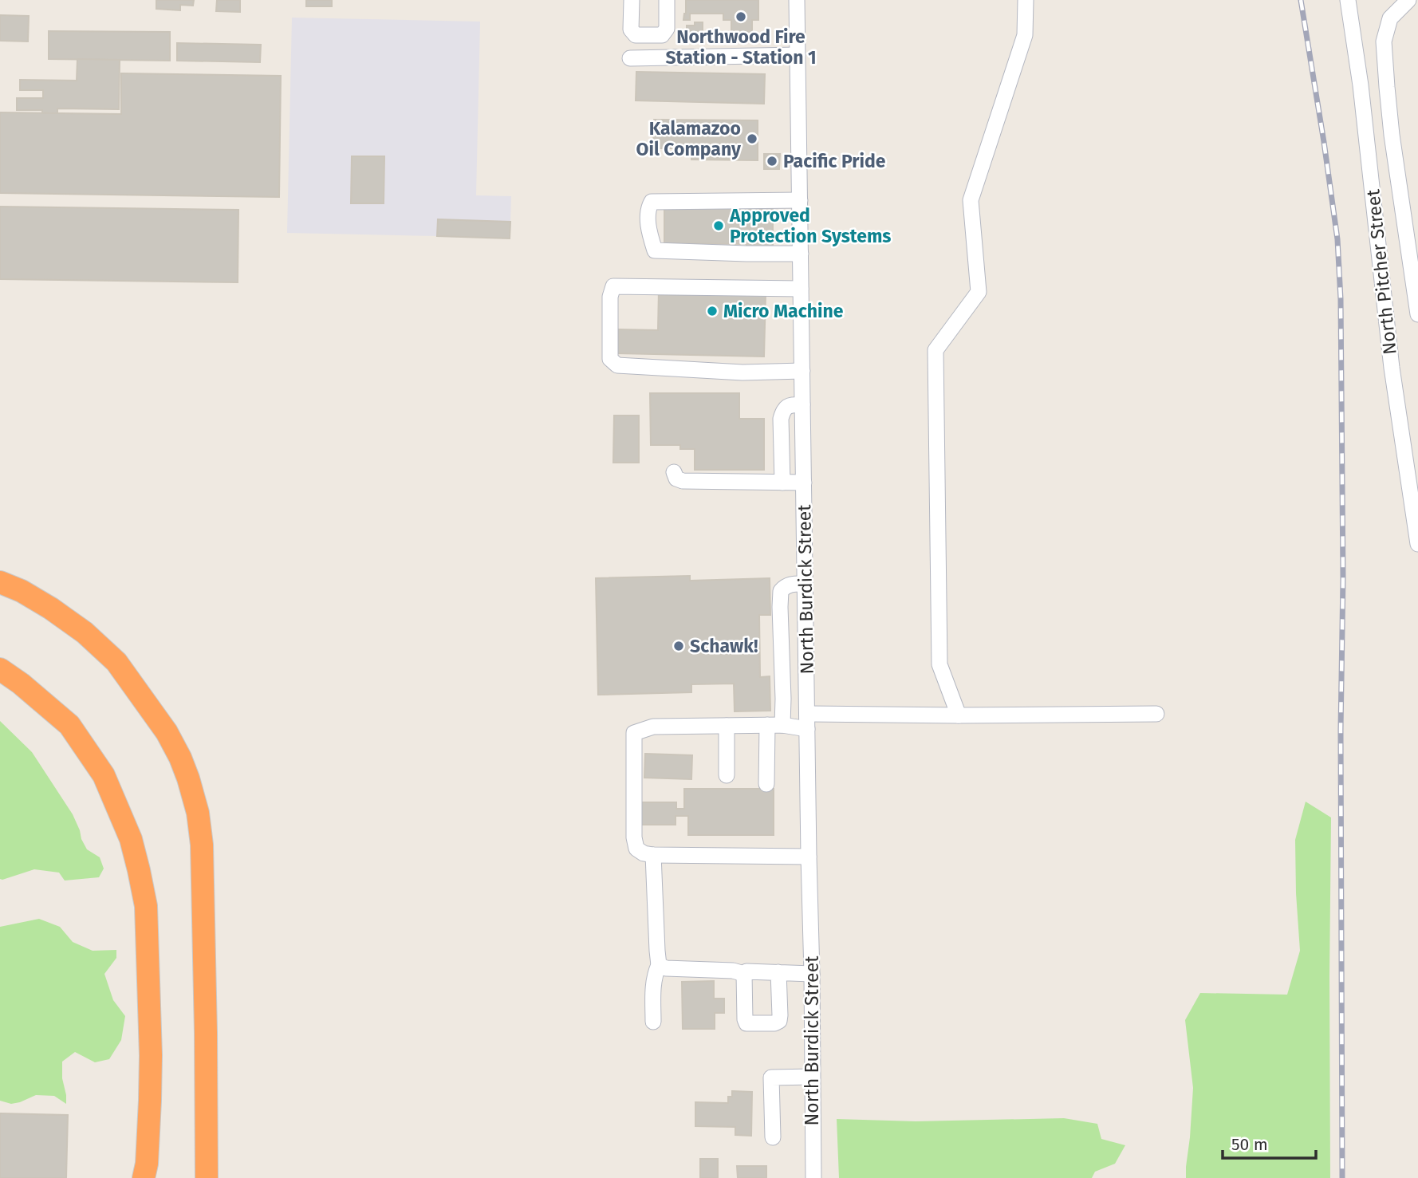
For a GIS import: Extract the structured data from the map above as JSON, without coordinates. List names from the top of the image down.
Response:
{
  "streets": {
    "street": ["North Pitcher Street", "North Burdick Street"]
  },
  "places": [
    "Northwood Fire Station - Station 1",
    "Kalamazoo Oil Company",
    "Pacific Pride",
    "Approved Protection Systems",
    "Micro Machine",
    "Schawk!"
  ],
  "scale_bar": "50 m"
}
